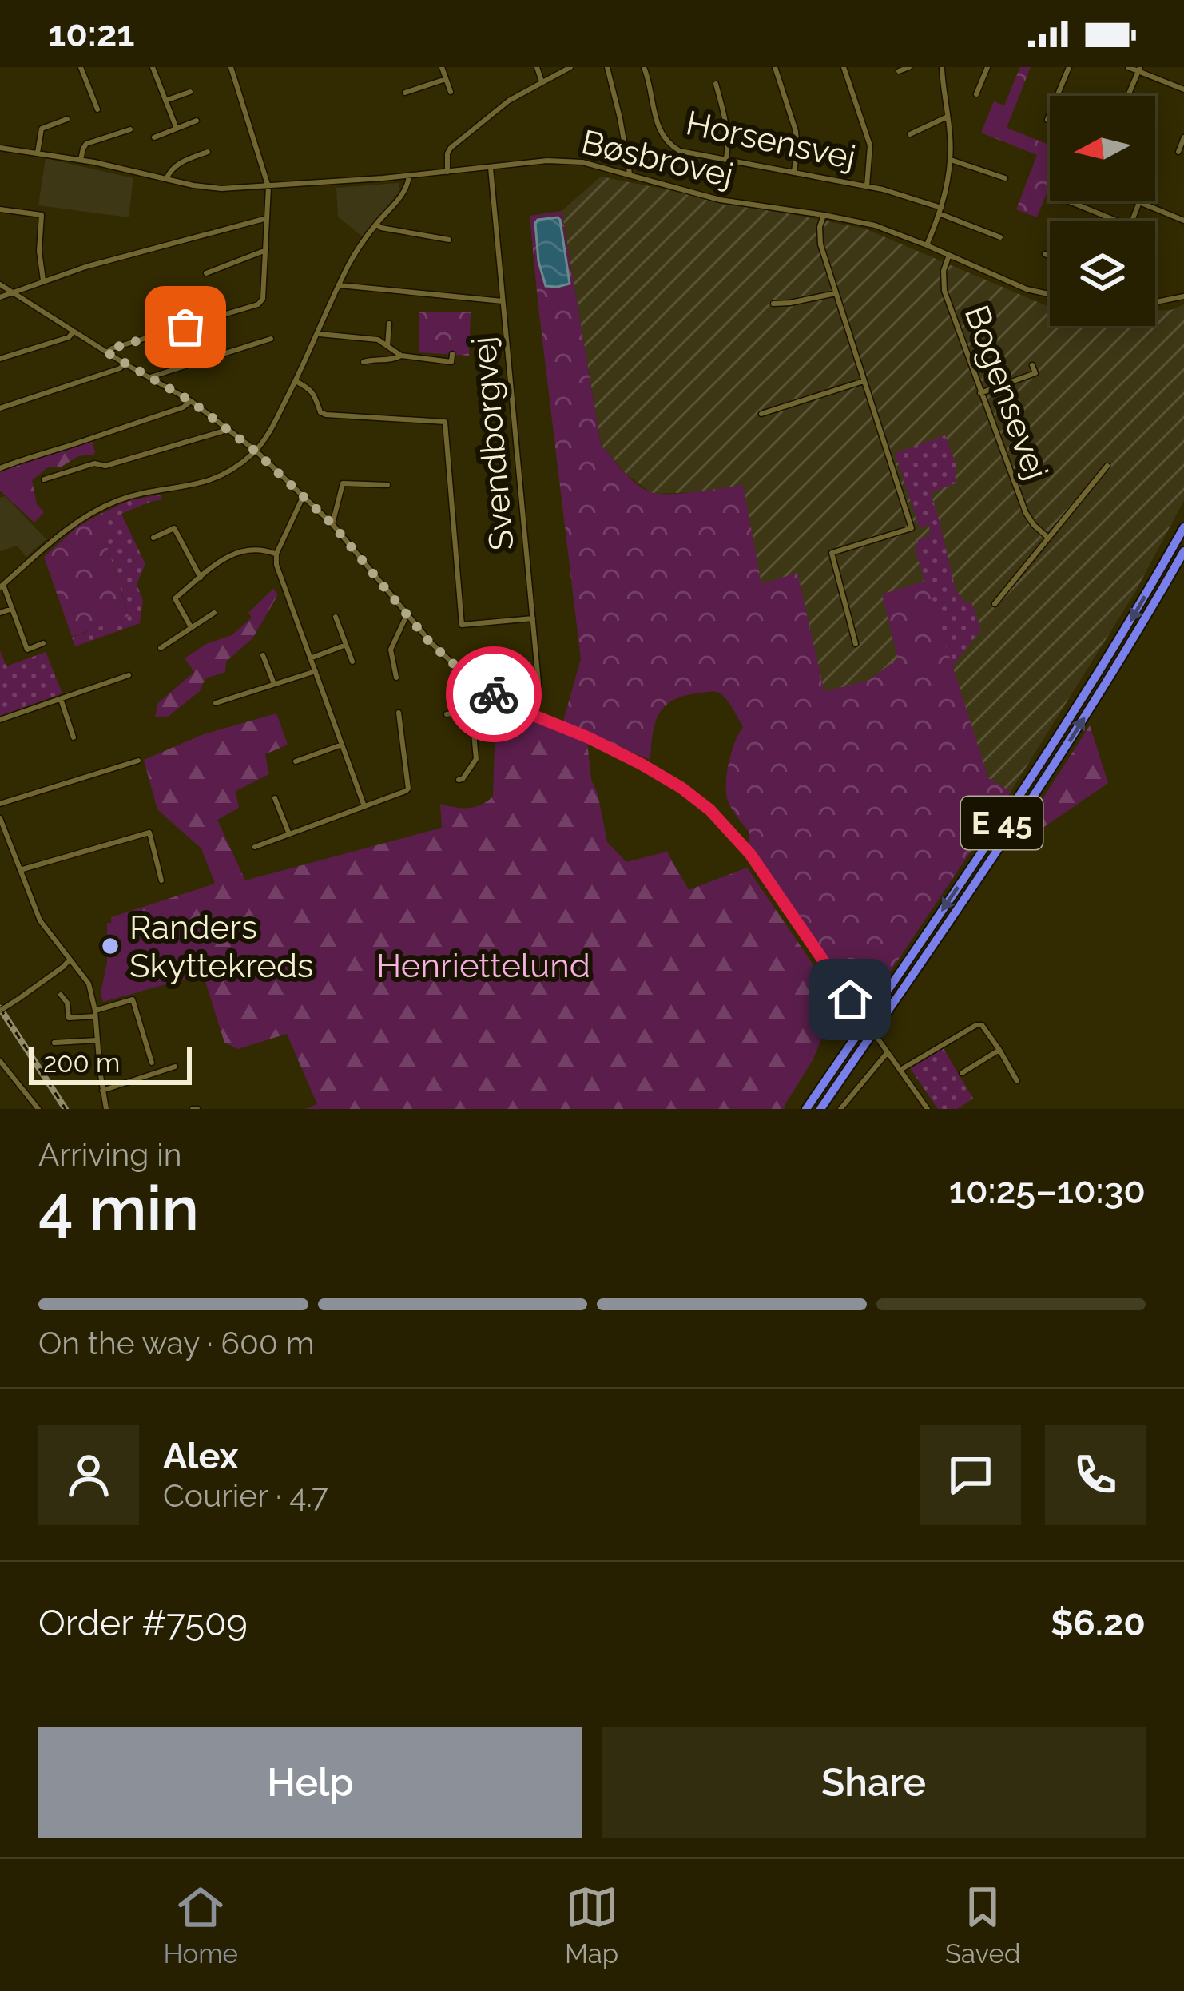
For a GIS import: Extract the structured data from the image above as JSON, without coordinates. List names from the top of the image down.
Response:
{
  "streets": {
    "highway": ["E 45"],
    "street": [
      "Horsensvej",
      "Bøsbrovej",
      "Bogensevej",
      "Svendborgvej"
    ]
  },
  "crossings": [
    ["Bøsbrovej", "Bogensevej"],
    ["Bøsbrovej", "Svendborgvej"]
  ],
  "parks": ["Henriettelund"],
  "places": ["Randers Skyttekreds"],
  "scale_bar": "200 m",
  "north": "left",
  "page": {
    "status": "10:21",
    "scale": "200 m",
    "heading": ["4 min", "Arriving in", "10:25–10:30"],
    "panel": [
      "Alex",
      "Courier · 4.7",
      "Order #7509",
      "$6.20"
    ],
    "bar": "On the way · 600 m",
    "buttons": ["Help", "Share"],
    "tabs": ["Home", "Map", "Saved"]
  }
}
